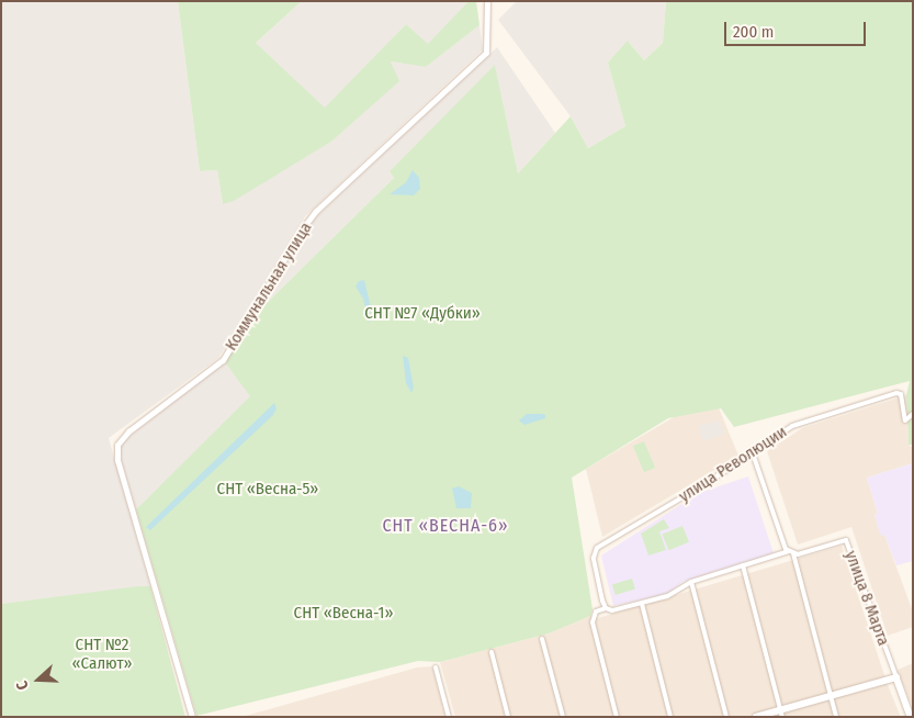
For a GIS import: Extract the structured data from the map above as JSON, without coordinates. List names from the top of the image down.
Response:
{
  "streets": {
    "main road": ["улица 8 Марта"],
    "street": ["Коммунальная улица", "улица Революции"]
  },
  "districts": ["СНТ «ВЕСНА-6»"],
  "parks": [
    "СНТ №7 «Дубки»",
    "СНТ «Весна-5»",
    "СНТ «Весна-1»",
    "СНТ №2 «Салют»"
  ],
  "scale_bar": "200 m",
  "north": "left"
}
